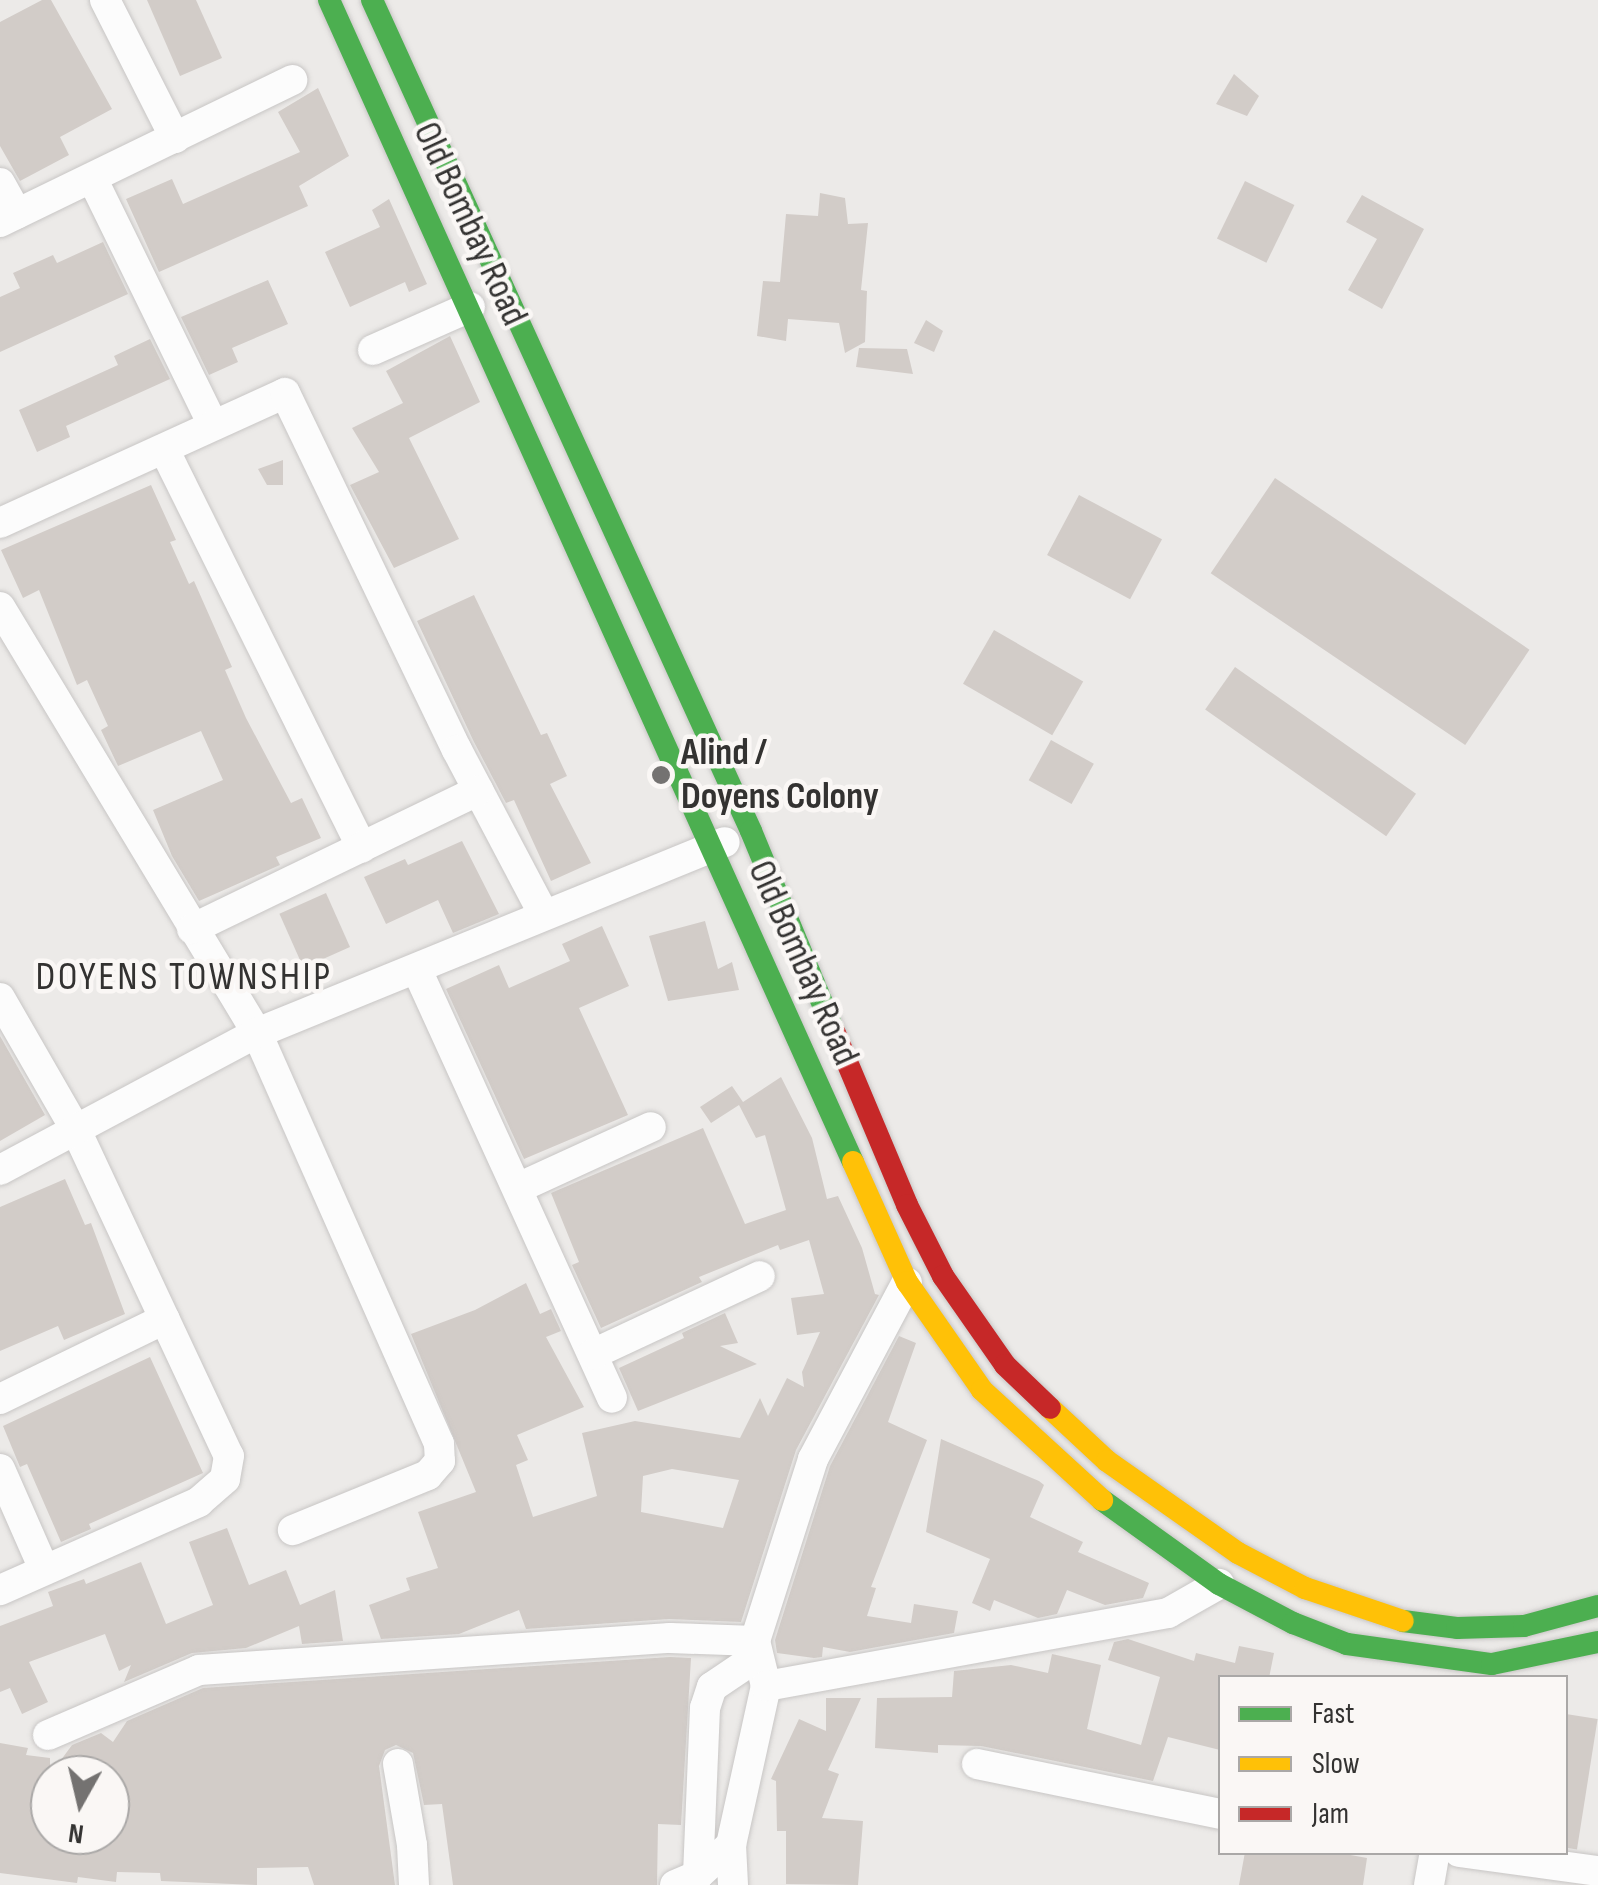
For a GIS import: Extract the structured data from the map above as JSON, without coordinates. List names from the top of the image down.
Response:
{
  "streets": {
    "main road": ["Old Bombay Road"]
  },
  "districts": ["DOYENS TOWNSHIP"],
  "places": ["Alind / Doyens Colony"],
  "legend": ["Fast", "Slow", "Jam"],
  "north": "bottom"
}
